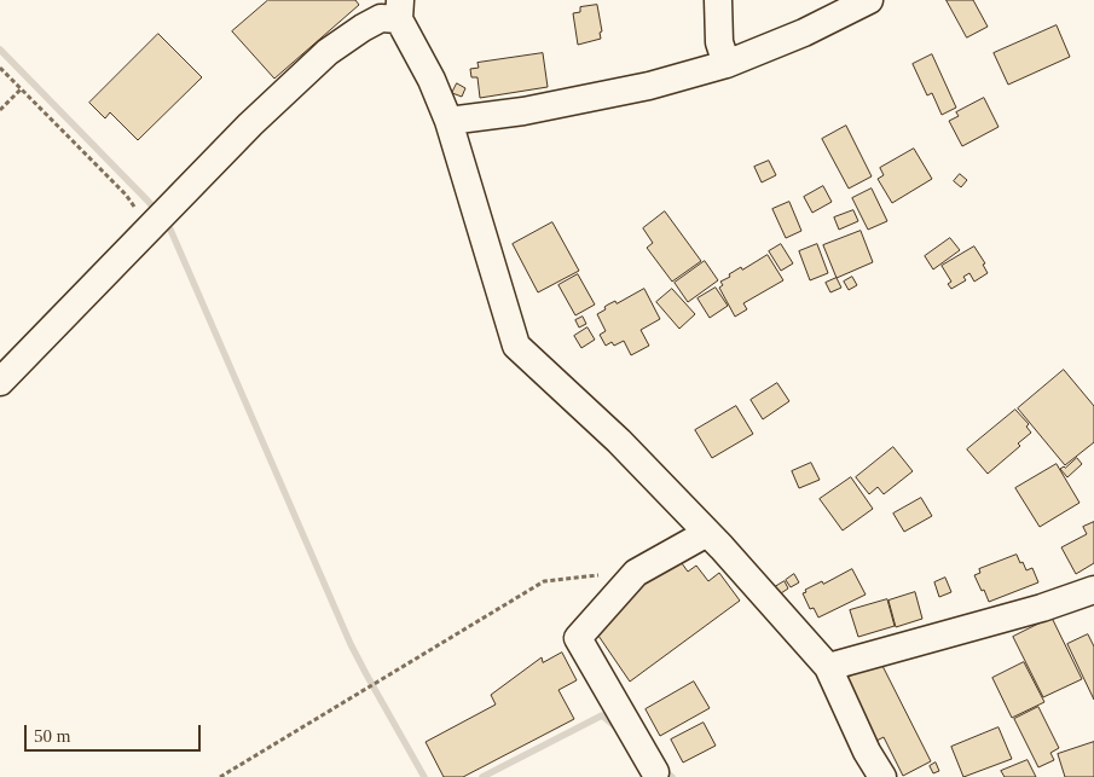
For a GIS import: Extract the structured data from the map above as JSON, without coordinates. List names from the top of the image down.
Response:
{
  "scale_bar": "50 m"
}
